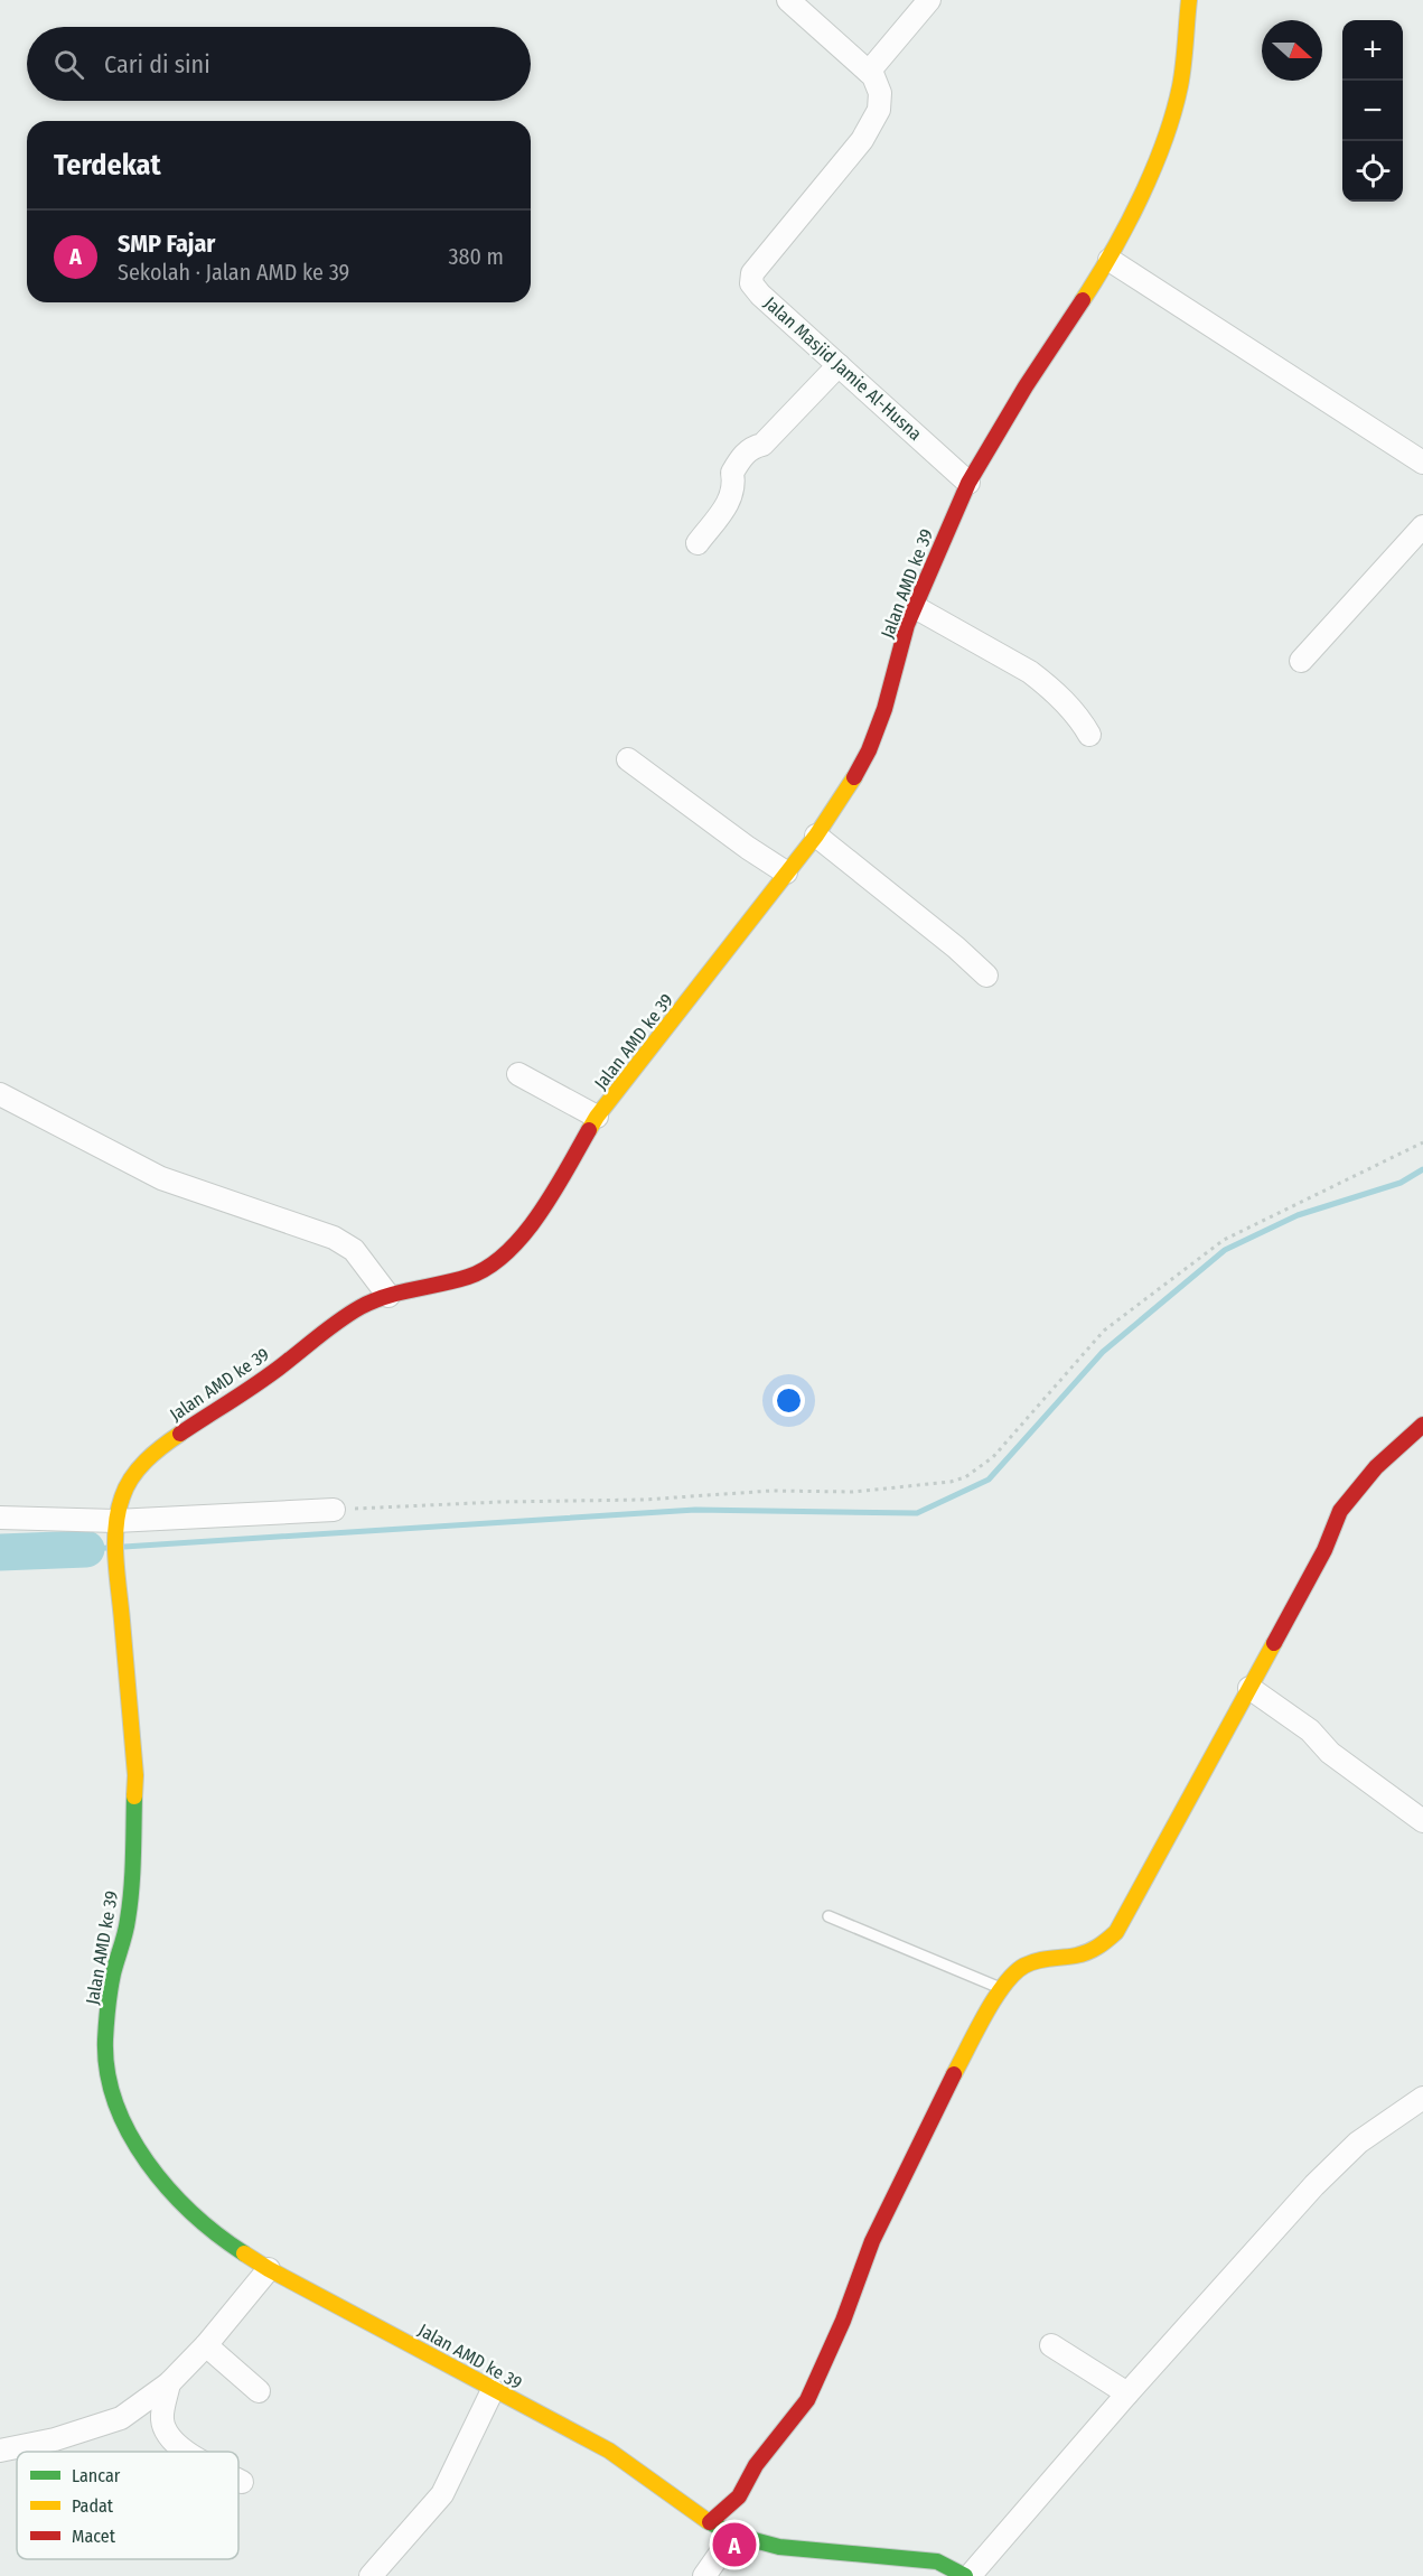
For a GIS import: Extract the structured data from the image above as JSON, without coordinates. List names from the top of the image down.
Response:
{
  "streets": {
    "street": ["Jalan Masjid Jamie Al-Husna", "Jalan AMD ke 39"]
  },
  "crossings": [
    ["Jalan Masjid Jamie Al-Husna", "Jalan AMD ke 39"]
  ],
  "legend": ["Lancar", "Padat", "Macet"],
  "north": "right",
  "page": {
    "map_buttons": ["+", "−"],
    "search": "Cari di sini",
    "heading": "Terdekat",
    "list": [
      {
        "mark": "A",
        "name": "SMP Fajar",
        "note": "Sekolah · Jalan AMD ke 39",
        "value": "380 m"
      }
    ],
    "pins": "A"
  }
}
